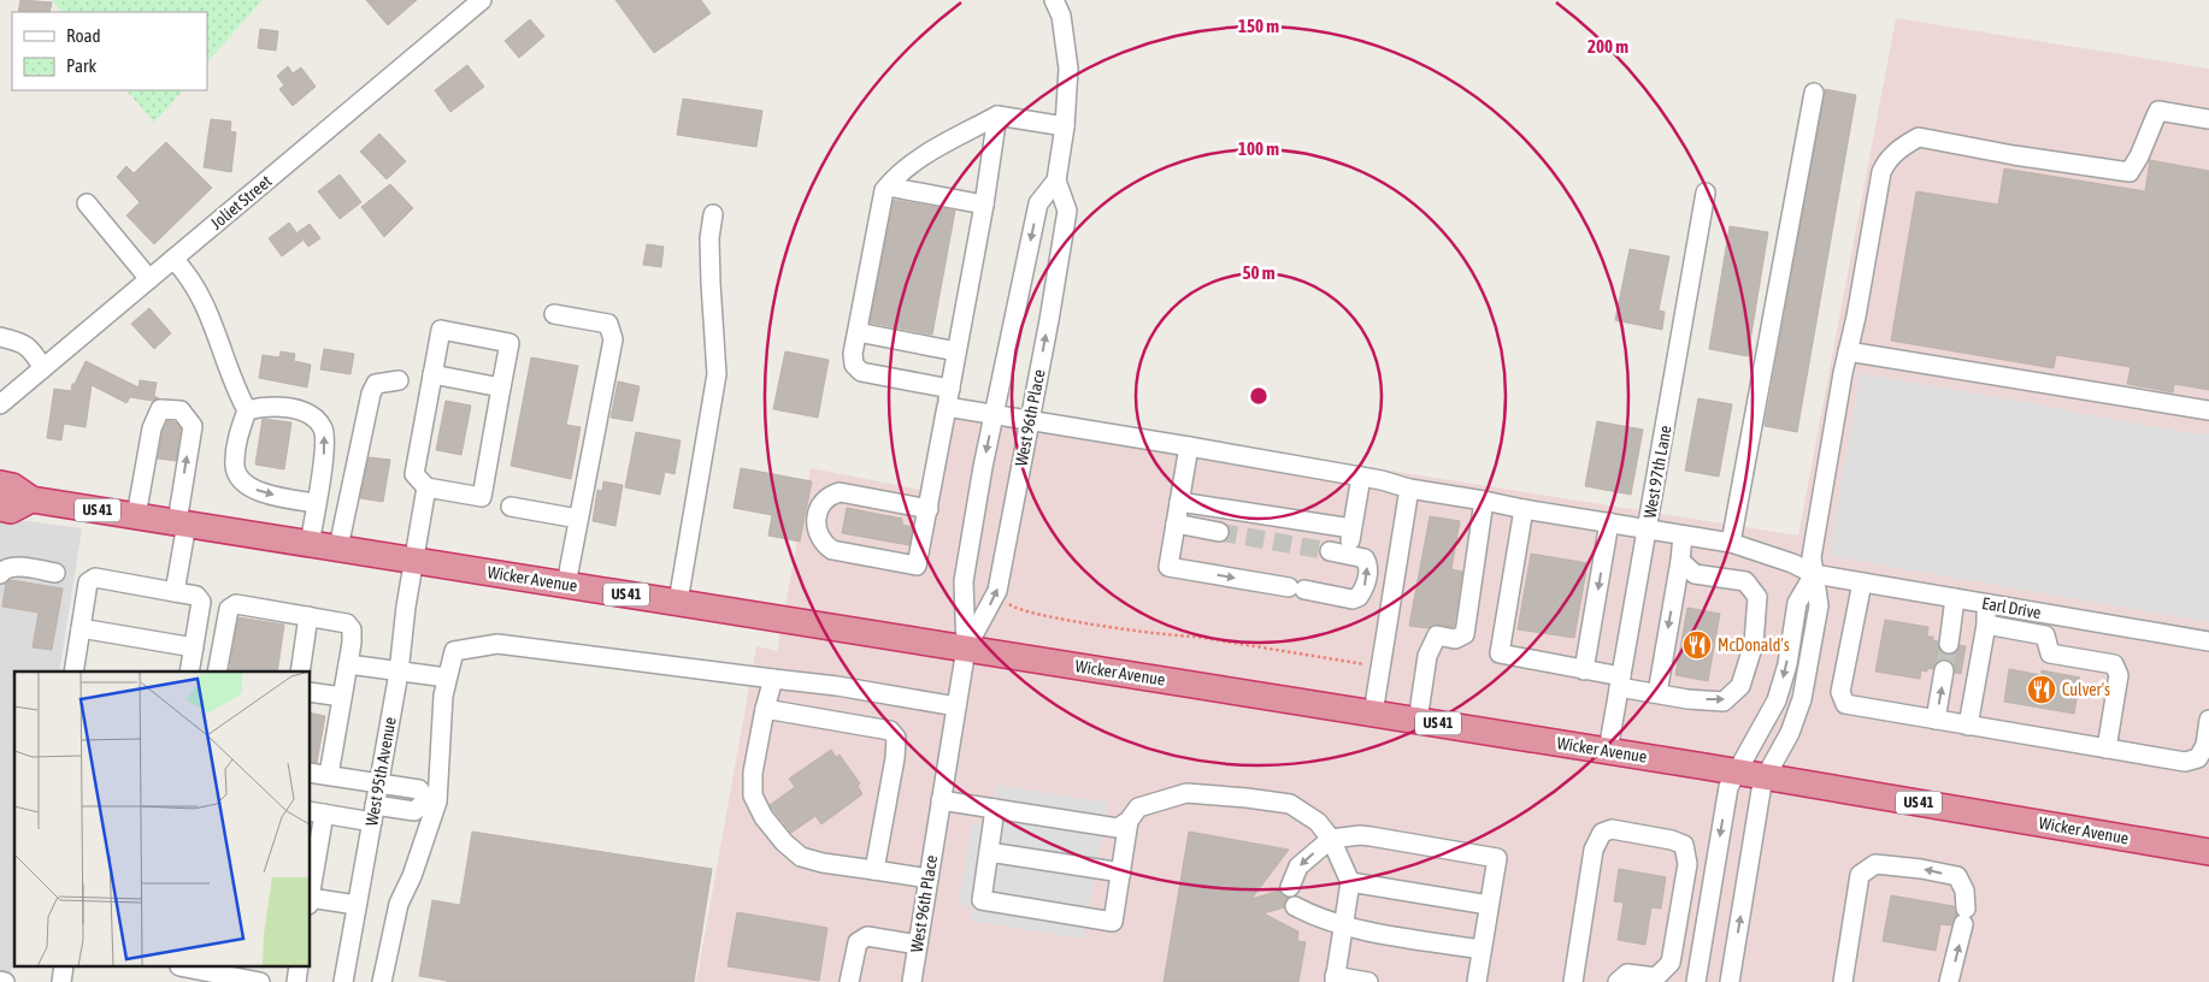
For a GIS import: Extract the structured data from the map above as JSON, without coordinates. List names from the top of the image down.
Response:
{
  "streets": {
    "highway": ["US 41", "Wicker Avenue"],
    "street": [
      "Joliet Street",
      "West 96th Place",
      "West 97th Lane",
      "Earl Drive",
      "West 95th Avenue"
    ]
  },
  "crossings": [
    ["West 96th Place", "Wicker Avenue"],
    ["West 96th Place", "Earl Drive"],
    ["West 97th Lane", "Wicker Avenue"],
    ["West 97th Lane", "Earl Drive"],
    ["Wicker Avenue", "West 95th Avenue"]
  ],
  "places": {
    "restaurant": ["McDonald's", "Culver's"]
  },
  "legend": ["Road", "Park"],
  "rings": [
    "150 m",
    "200 m",
    "100 m",
    "50 m"
  ]
}
